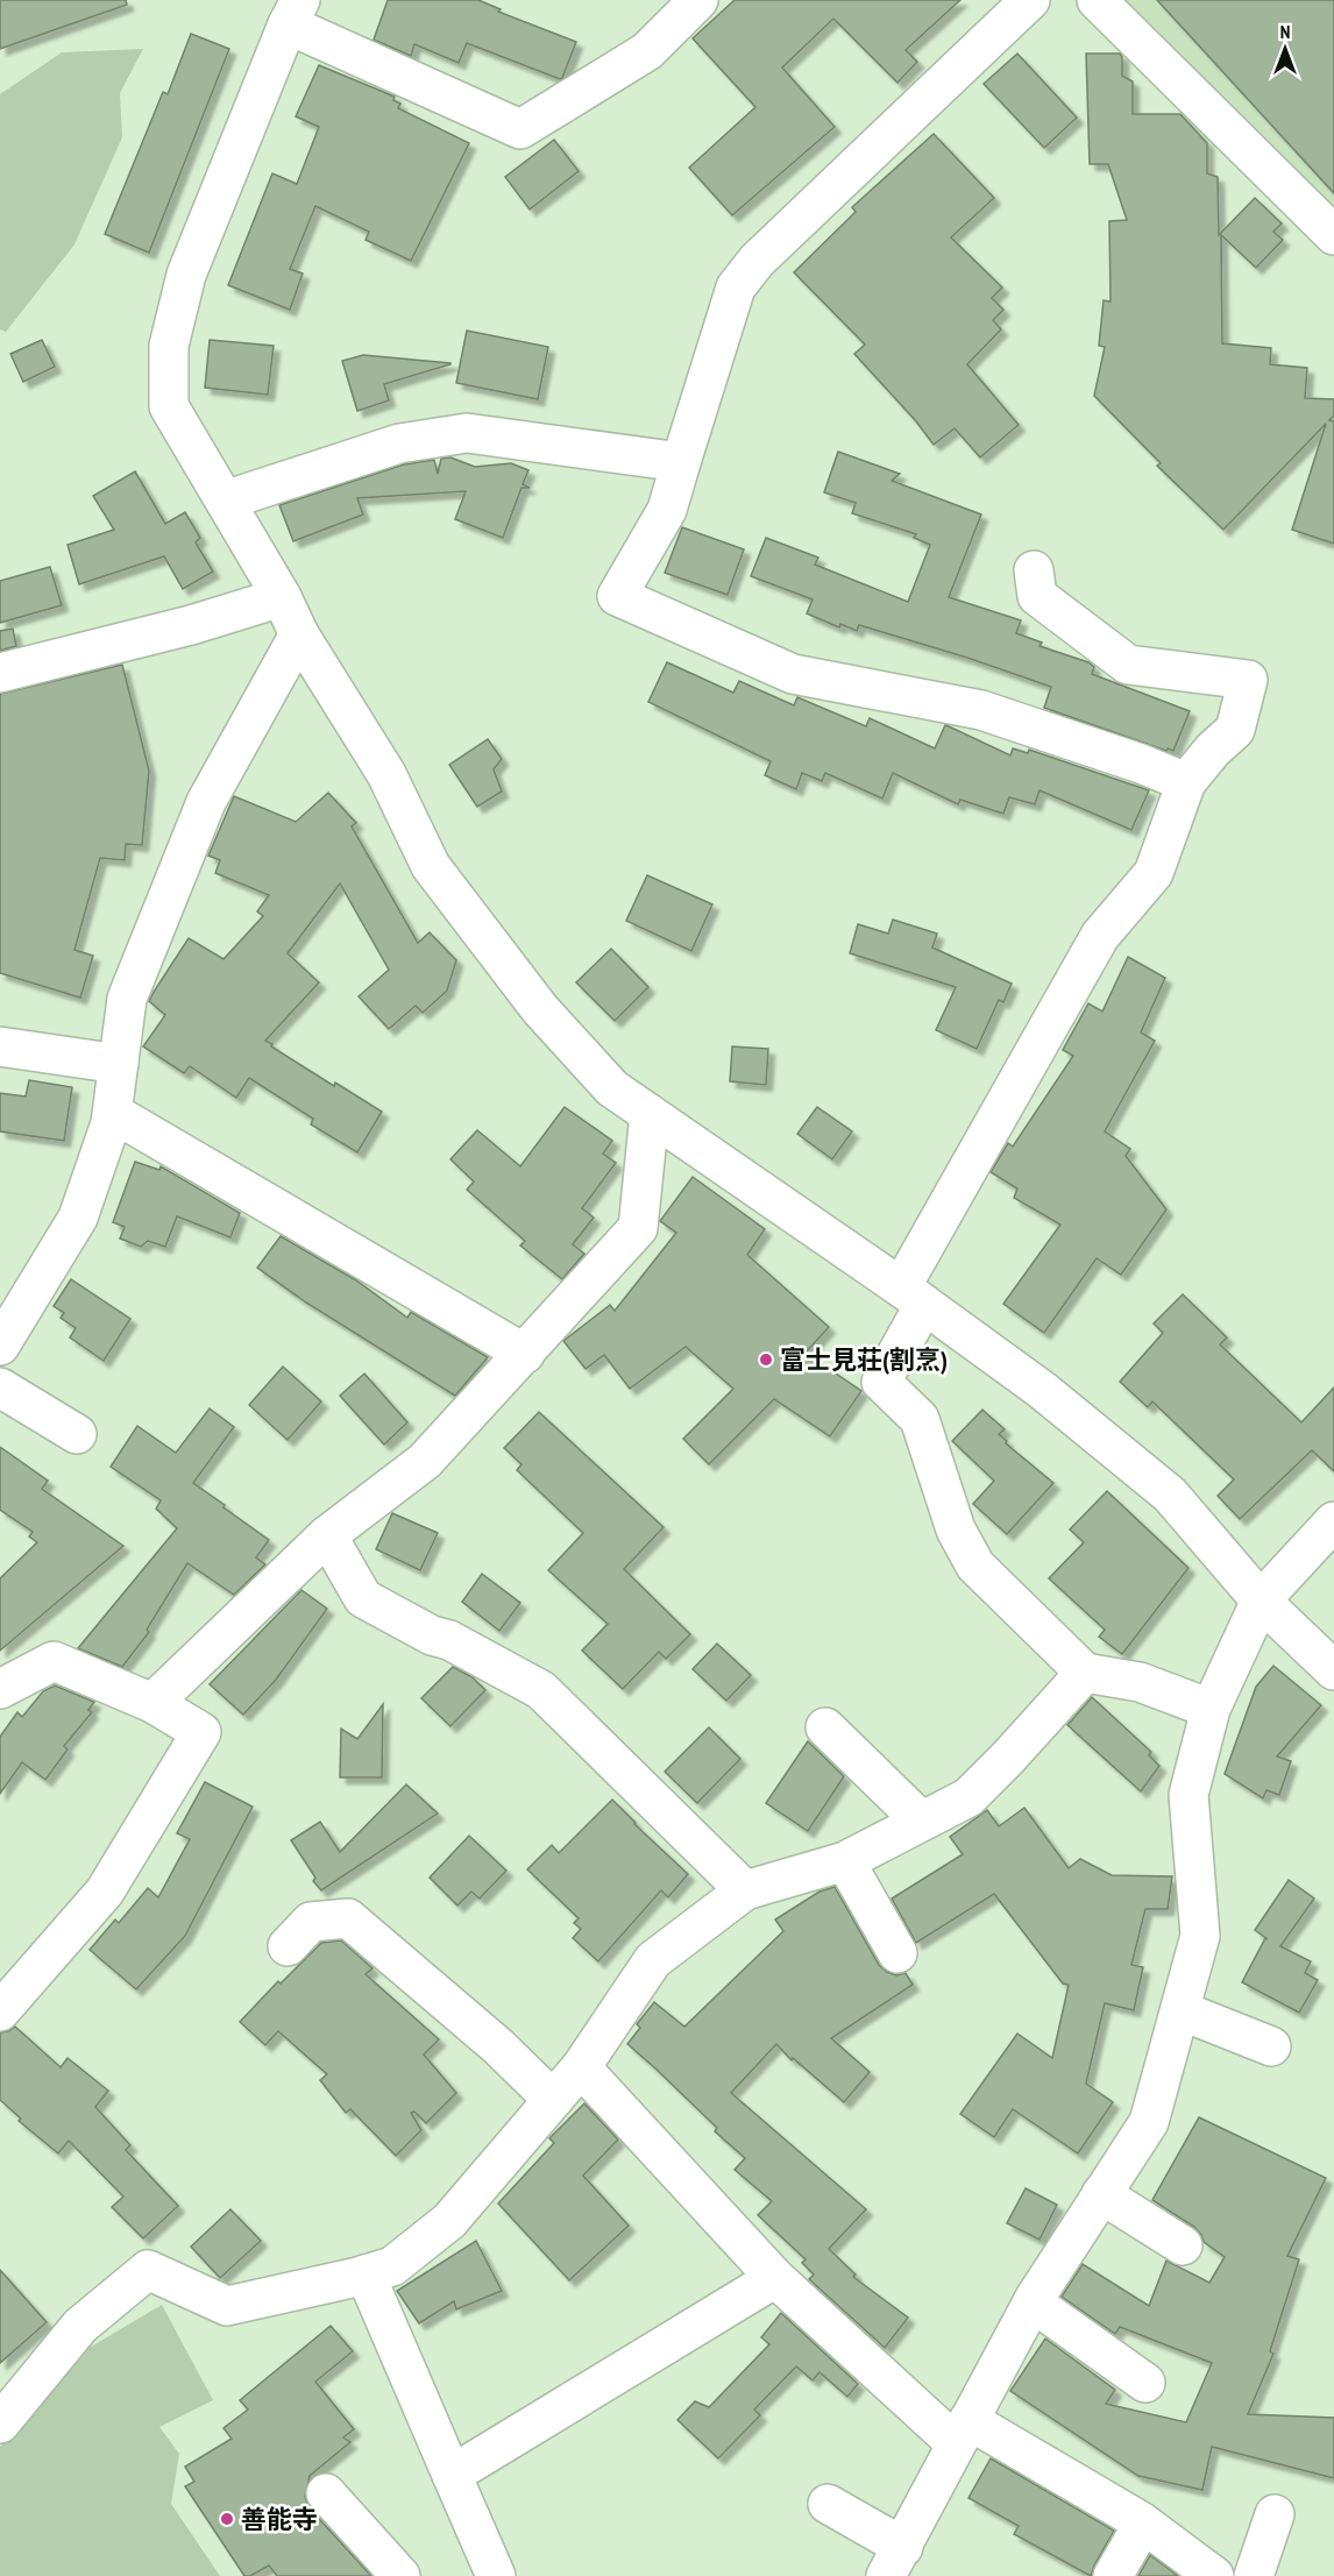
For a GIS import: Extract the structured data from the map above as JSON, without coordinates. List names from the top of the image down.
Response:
{
  "places": ["富士見荘(割烹)", "善能寺"],
  "north": "top"
}
